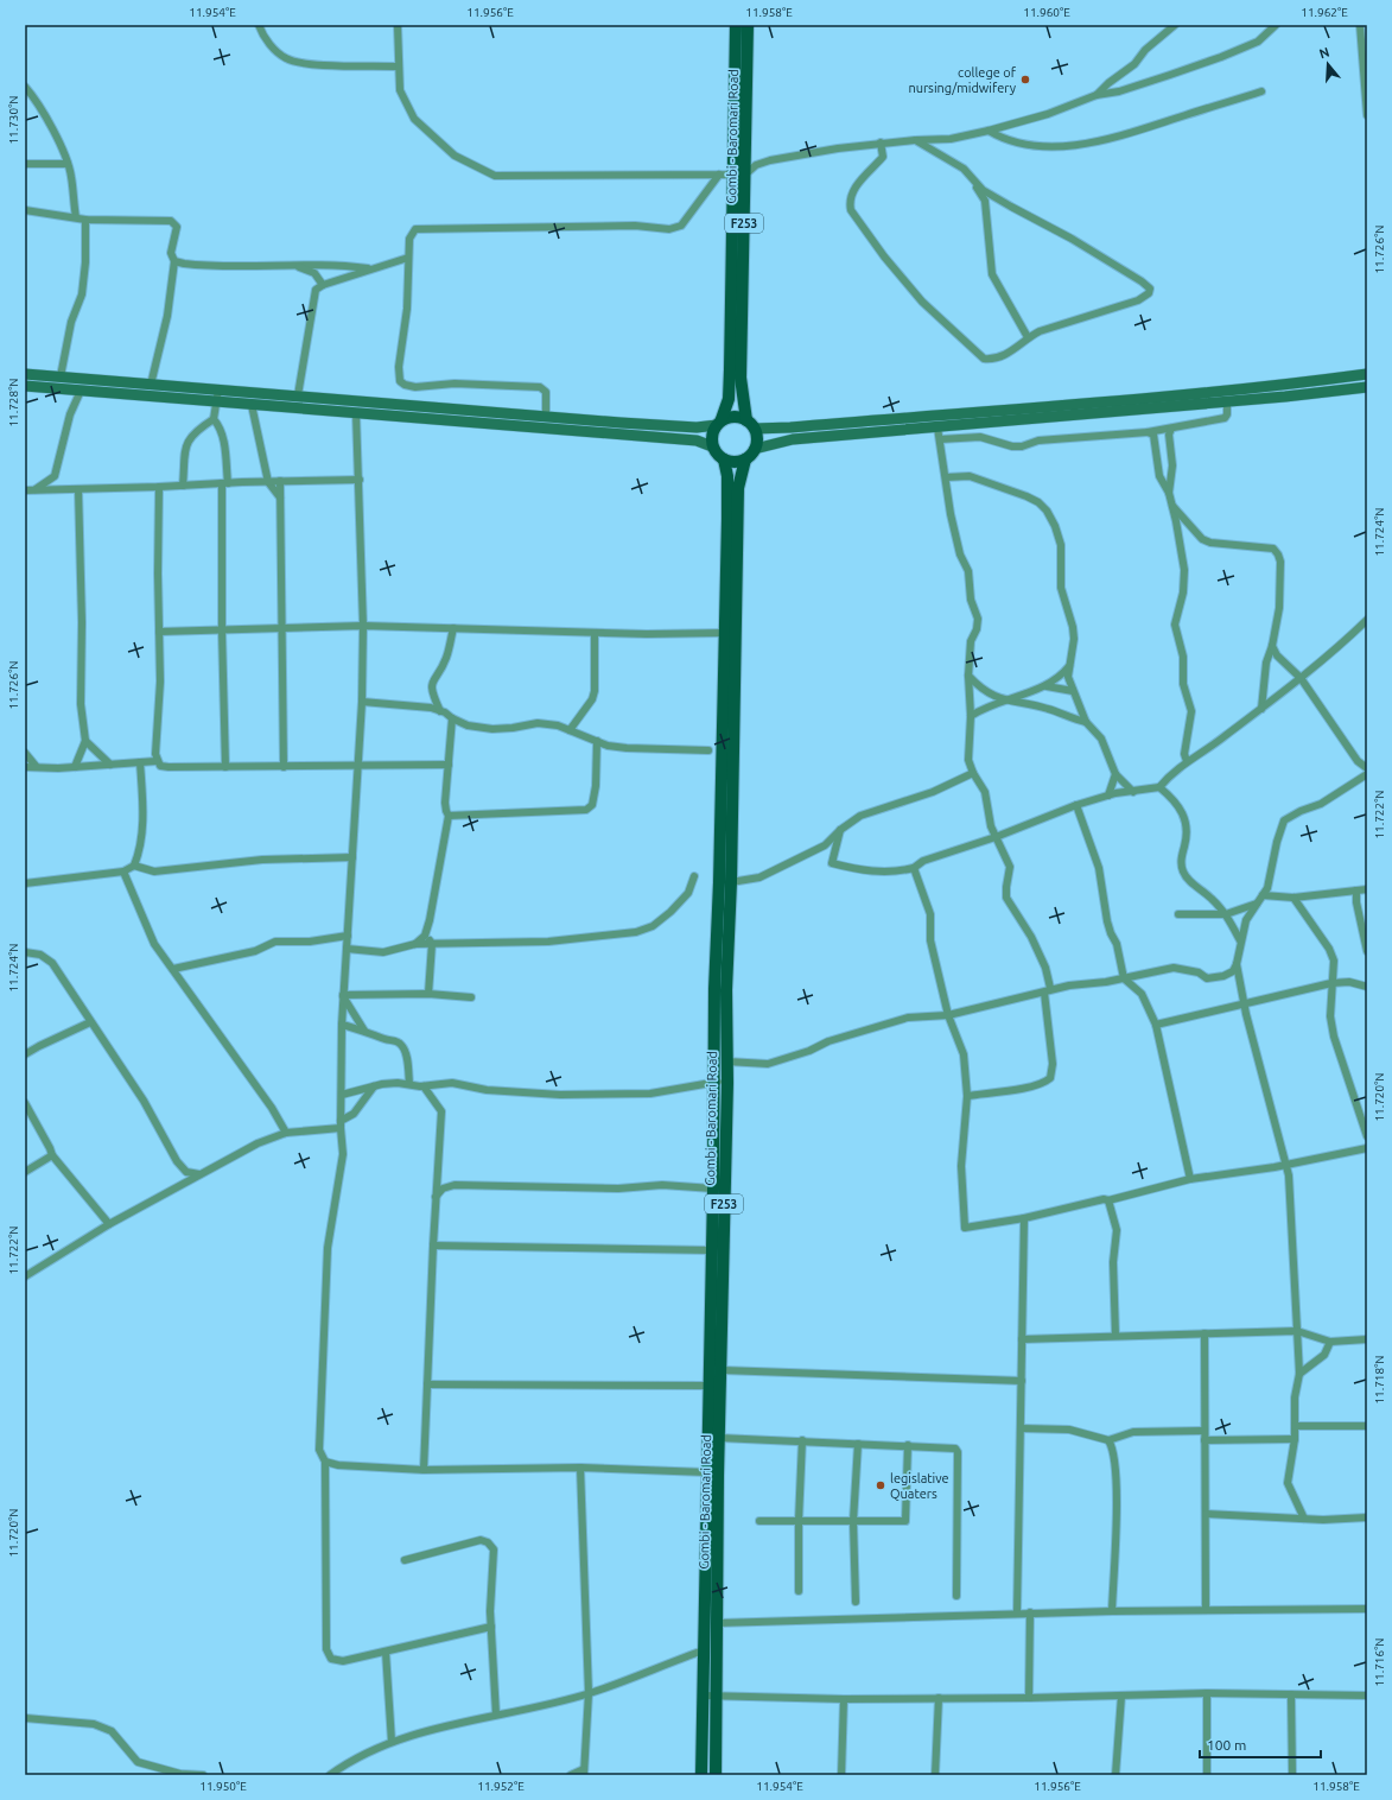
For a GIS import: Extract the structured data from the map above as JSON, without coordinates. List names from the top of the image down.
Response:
{
  "streets": {
    "main road": ["Gombi - Baromari Road", "F253"]
  },
  "crossings": [
    ["Gombi - Baromari Road", "F253"]
  ],
  "places": ["college of nursing/midwifery", "legislative Quaters"],
  "scale_bar": "100 m",
  "north": "top",
  "coordinates": [
    "11.954°E",
    "11.956°E",
    "11.958°E",
    "11.960°E",
    "11.962°E",
    "11.730°N",
    "11.726°N",
    "11.728°N",
    "11.724°N",
    "11.722°N",
    "11.720°N",
    "11.718°N",
    "11.716°N",
    "11.950°E",
    "11.952°E"
  ]
}
